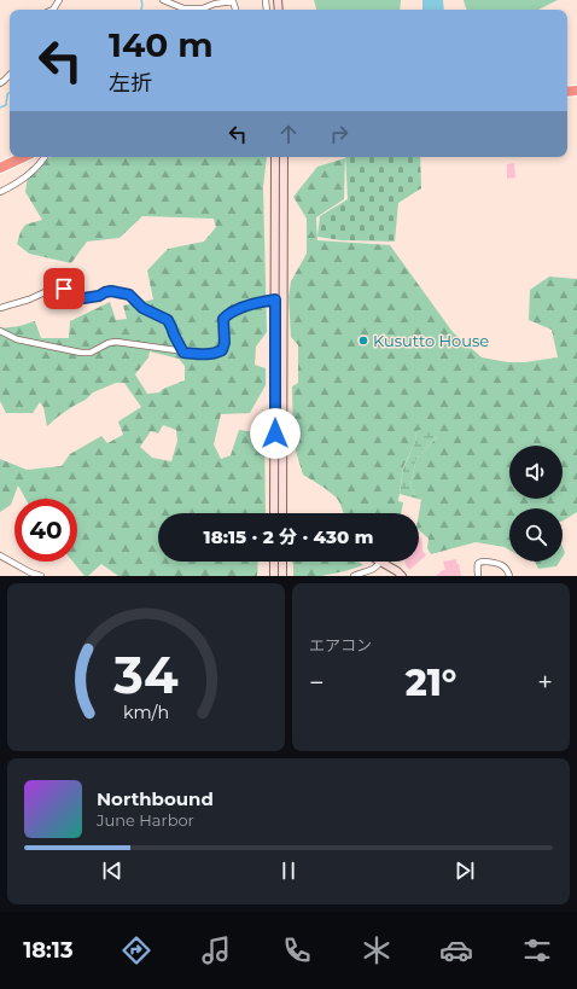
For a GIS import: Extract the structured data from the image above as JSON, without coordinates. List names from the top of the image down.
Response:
{
  "places": ["Kusutto House"],
  "page": {
    "turn": ["140 m", "左折"],
    "limit": "40",
    "trip": "18:15 · 2 分 · 430 m",
    "tile": "エアコン",
    "heat": ["−", "21°", "+"],
    "song": ["Northbound", "June Harbor"],
    "tabs": "18:13",
    "gauge": ["34", "km/h"]
  }
}
